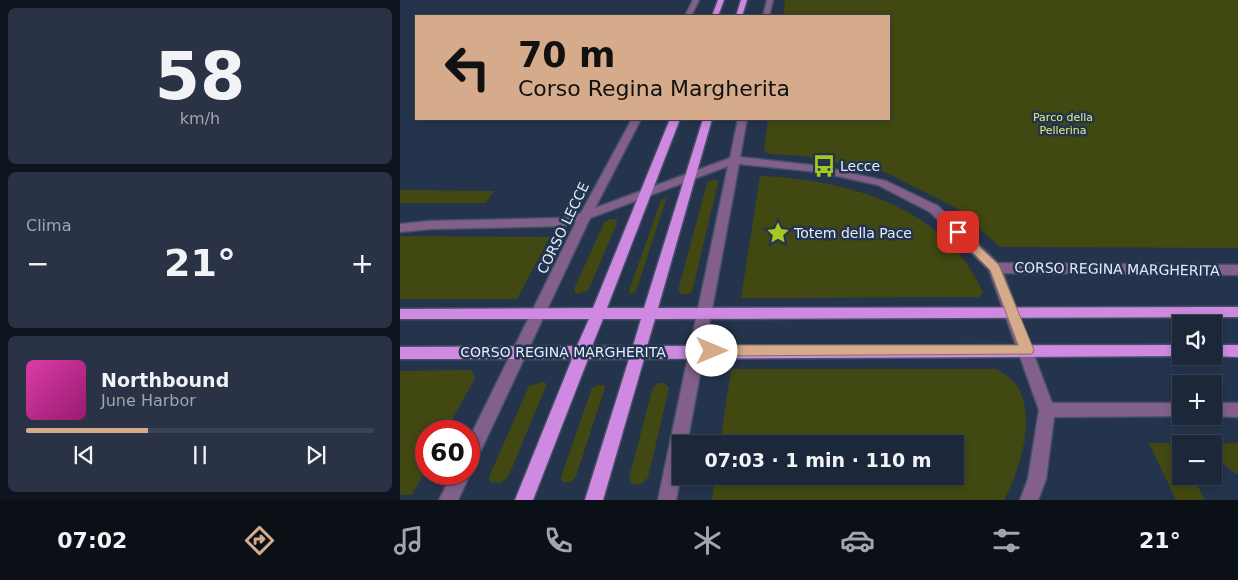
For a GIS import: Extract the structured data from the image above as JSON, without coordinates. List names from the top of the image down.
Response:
{
  "streets": {
    "main road": ["CORSO REGINA MARGHERITA"],
    "street": ["CORSO LECCE"]
  },
  "crossings": [
    ["CORSO LECCE", "CORSO REGINA MARGHERITA"]
  ],
  "parks": ["Parco della Pellerina"],
  "places": {
    "bus stop": ["Lecce"],
    "place": ["Totem della Pace"]
  },
  "page": {
    "tile": [
      ["58", "km/h"],
      "Clima"
    ],
    "turn": ["70 m", "Corso Regina Margherita"],
    "heat": ["−", "21°", "+"],
    "map_buttons": ["+", "−"],
    "song": ["Northbound", "June Harbor"],
    "limit": "60",
    "trip": "07:03 · 1 min · 110 m",
    "tabs": ["07:02", "21°"]
  }
}
